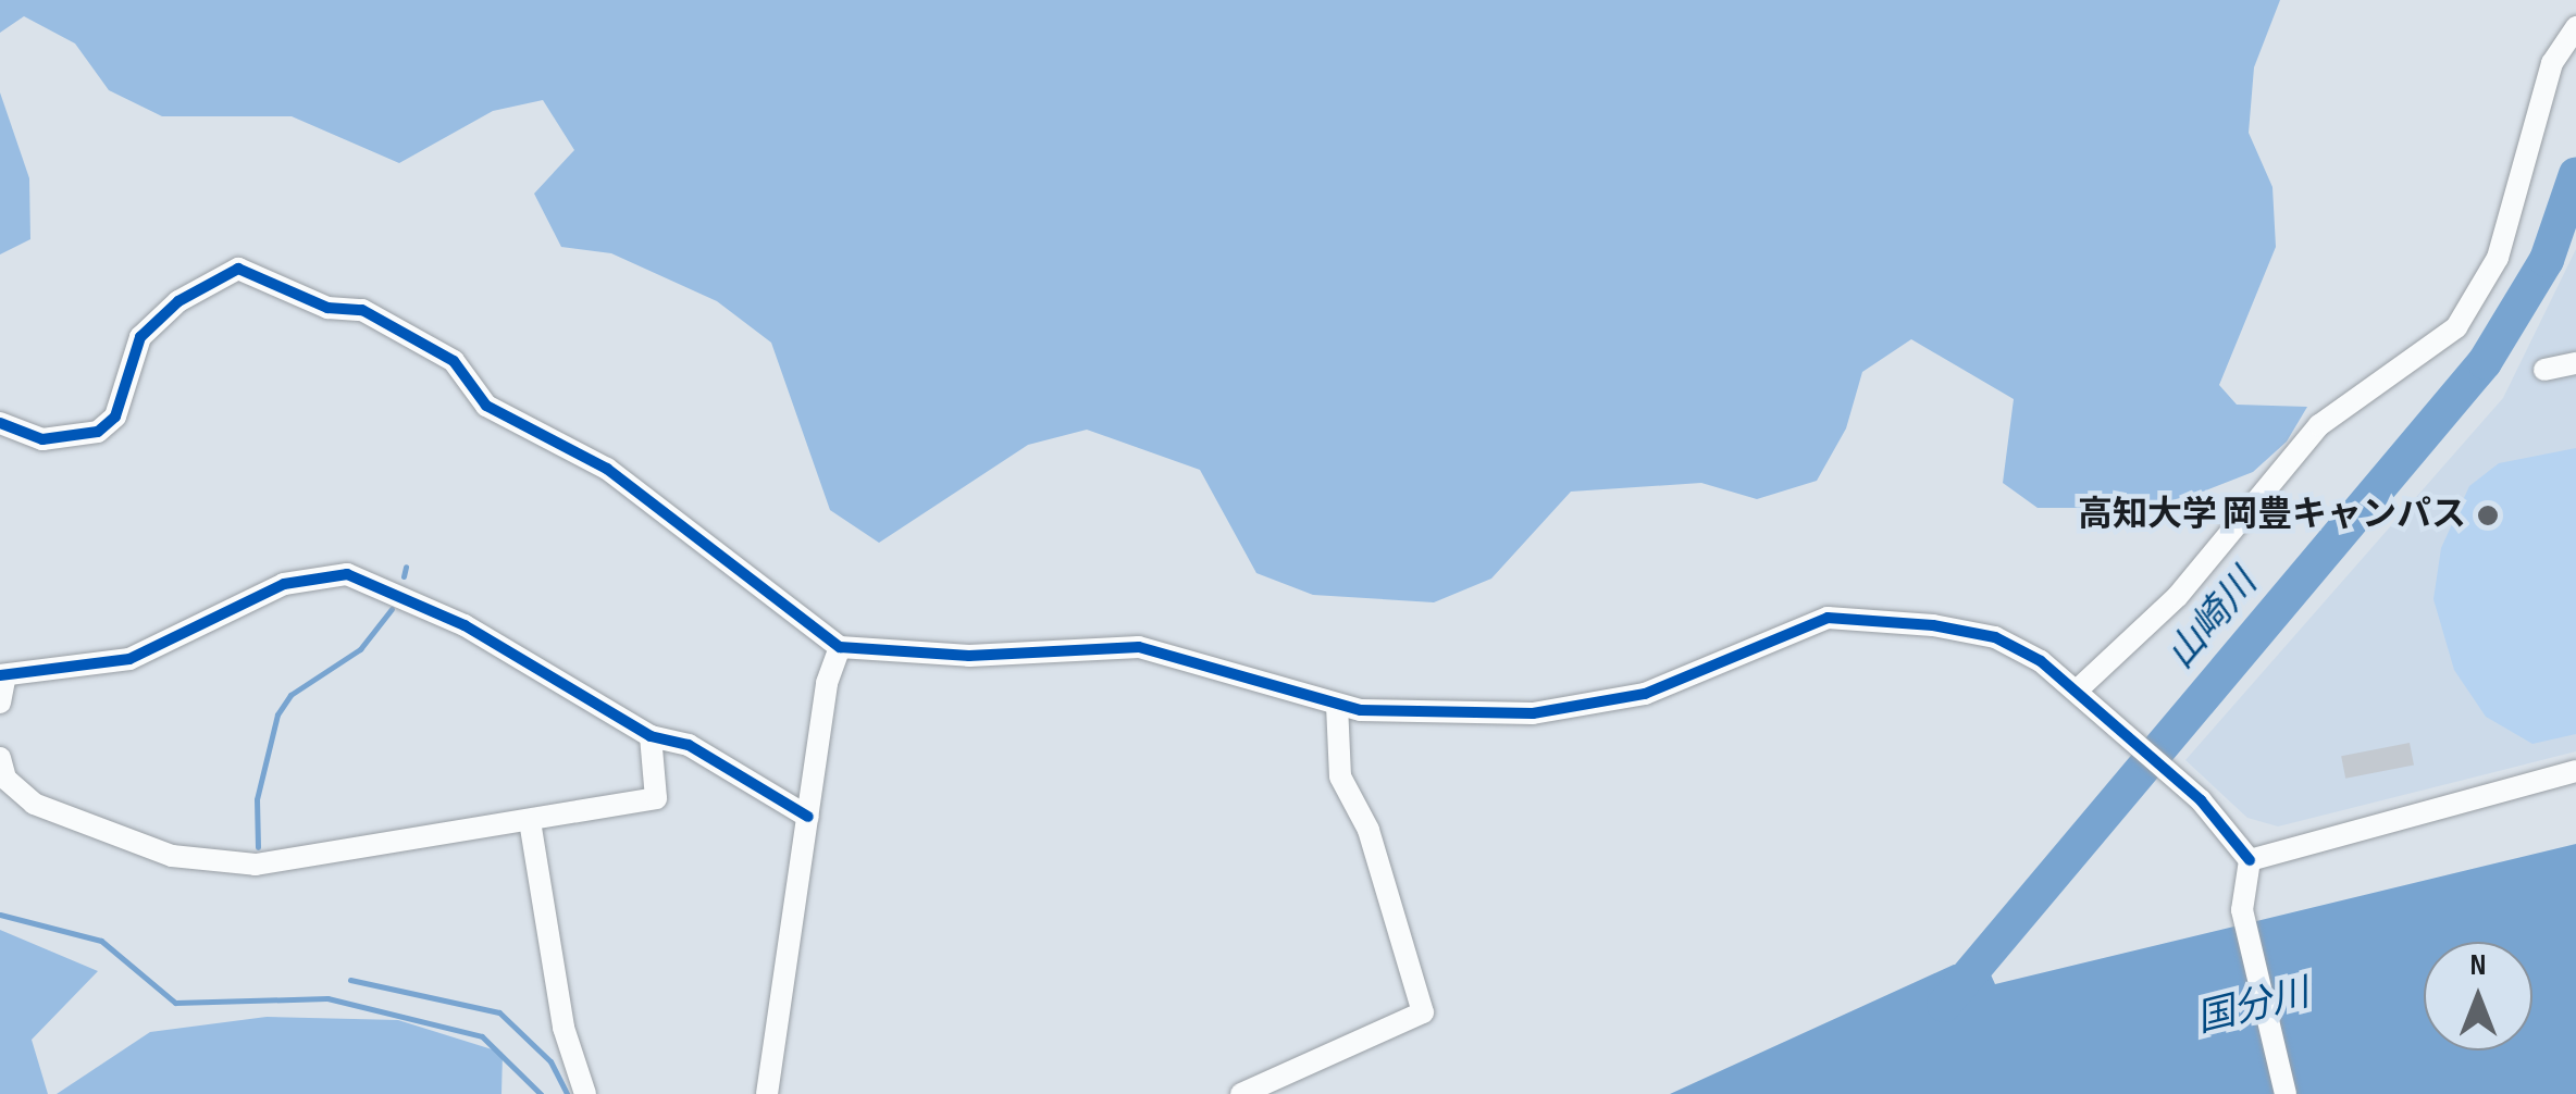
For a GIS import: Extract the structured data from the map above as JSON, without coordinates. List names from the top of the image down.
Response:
{
  "water": ["山崎川", "国分川"],
  "places": ["高知大学 岡豊キャンパス"],
  "north": "top"
}
